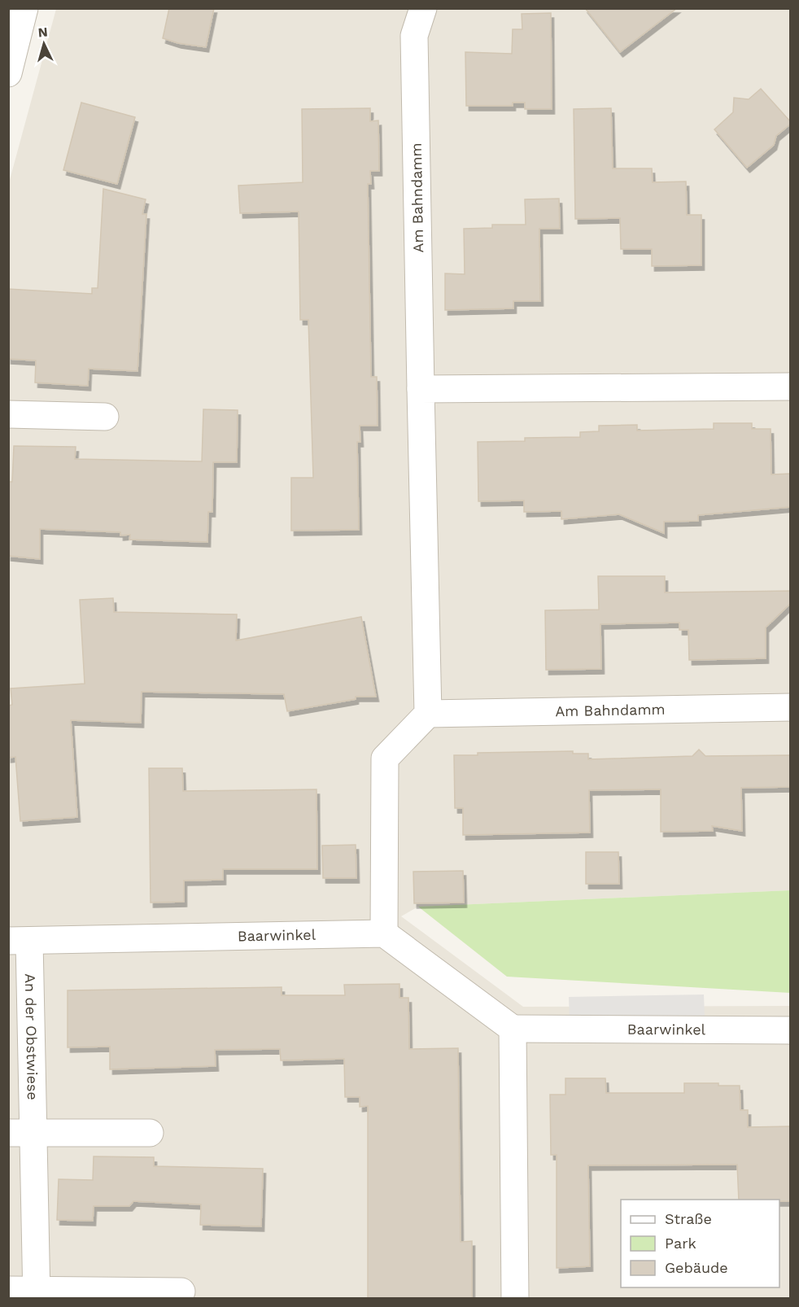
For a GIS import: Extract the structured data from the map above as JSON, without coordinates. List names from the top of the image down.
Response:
{
  "streets": {
    "street": ["Am Bahndamm", "Baarwinkel", "An der Obstwiese"]
  },
  "crossings": [
    ["Baarwinkel", "An der Obstwiese"]
  ],
  "legend": ["Straße", "Park", "Gebäude"],
  "north": "top"
}
